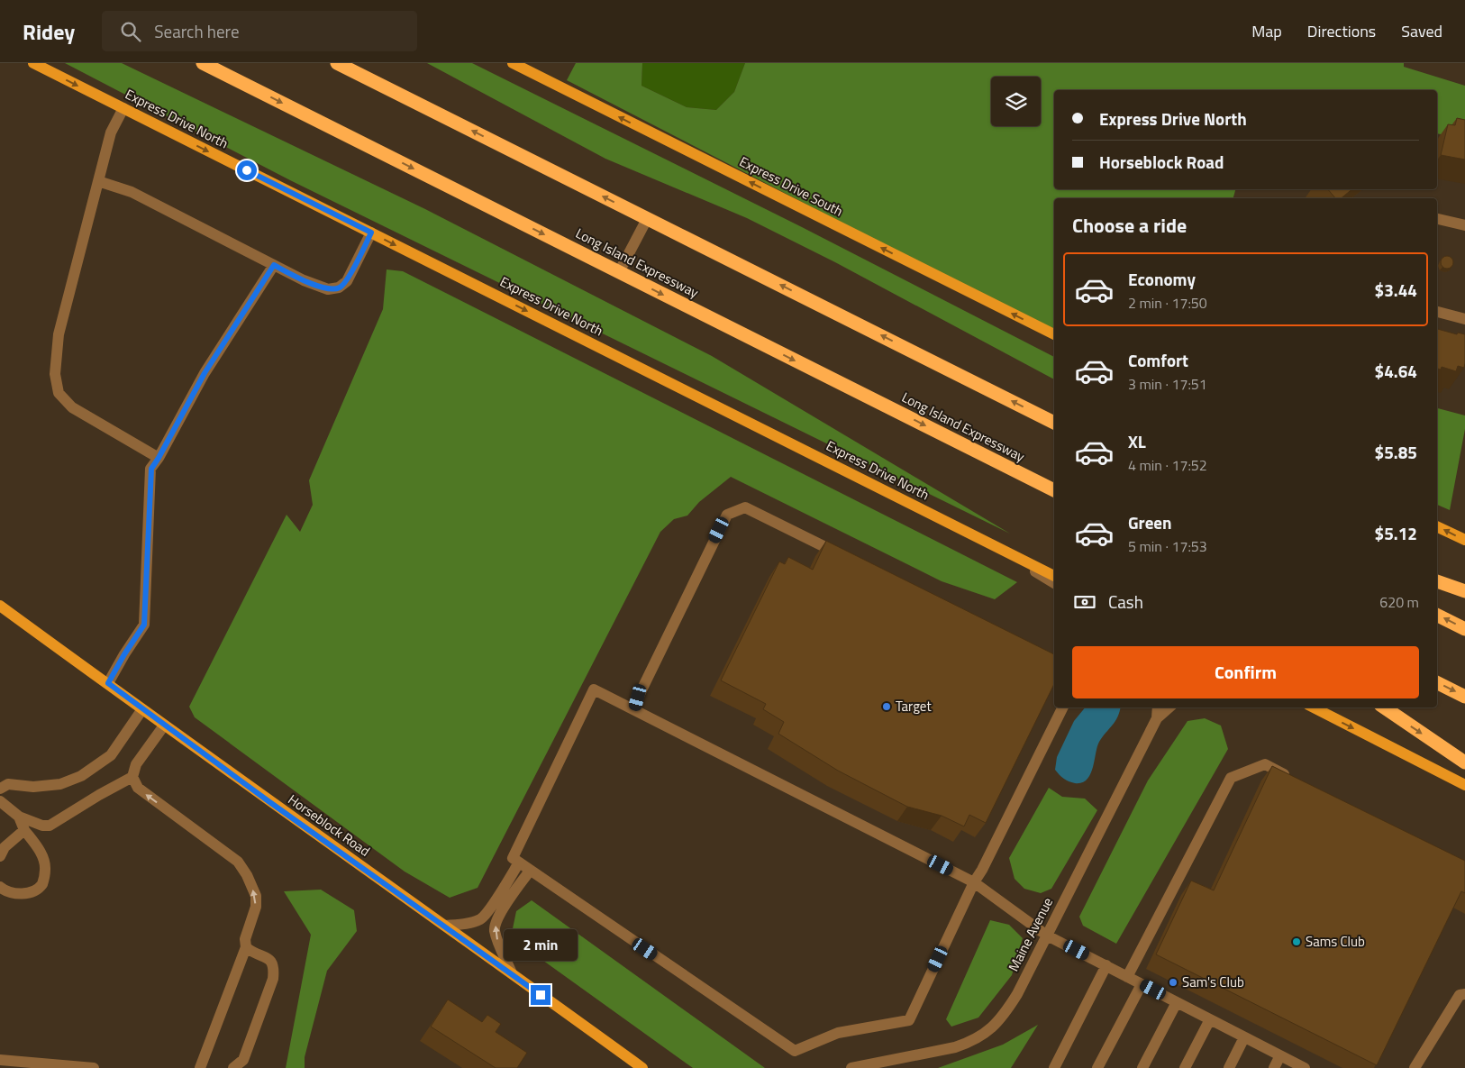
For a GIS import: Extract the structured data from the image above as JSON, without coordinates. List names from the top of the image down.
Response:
{
  "streets": {
    "highway": ["Long Island Expressway"],
    "main road": ["Express Drive North", "Express Drive South", "Horseblock Road"],
    "street": ["Maine Avenue"]
  },
  "one_way": ["Express Drive North", "Express Drive South"],
  "places": ["Target", "Sams Club", "Sam's Club"],
  "page": {
    "header": "Ridey",
    "search": "Search here",
    "nav": ["Map", "Directions", "Saved"],
    "banner": ["Express Drive North", "Horseblock Road"],
    "heading": "Choose a ride",
    "list": [
      {
        "name": "Economy",
        "note": "2 min · 17:50",
        "value": "$3.44"
      },
      {
        "name": "Comfort",
        "note": "3 min · 17:51",
        "value": "$4.64"
      },
      {
        "name": "XL",
        "note": "4 min · 17:52",
        "value": "$5.85"
      },
      {
        "name": "Green",
        "note": "5 min · 17:53",
        "value": "$5.12"
      }
    ],
    "pay": ["Cash", "620 m"],
    "buttons": "Confirm",
    "bubble": "2 min"
  }
}
